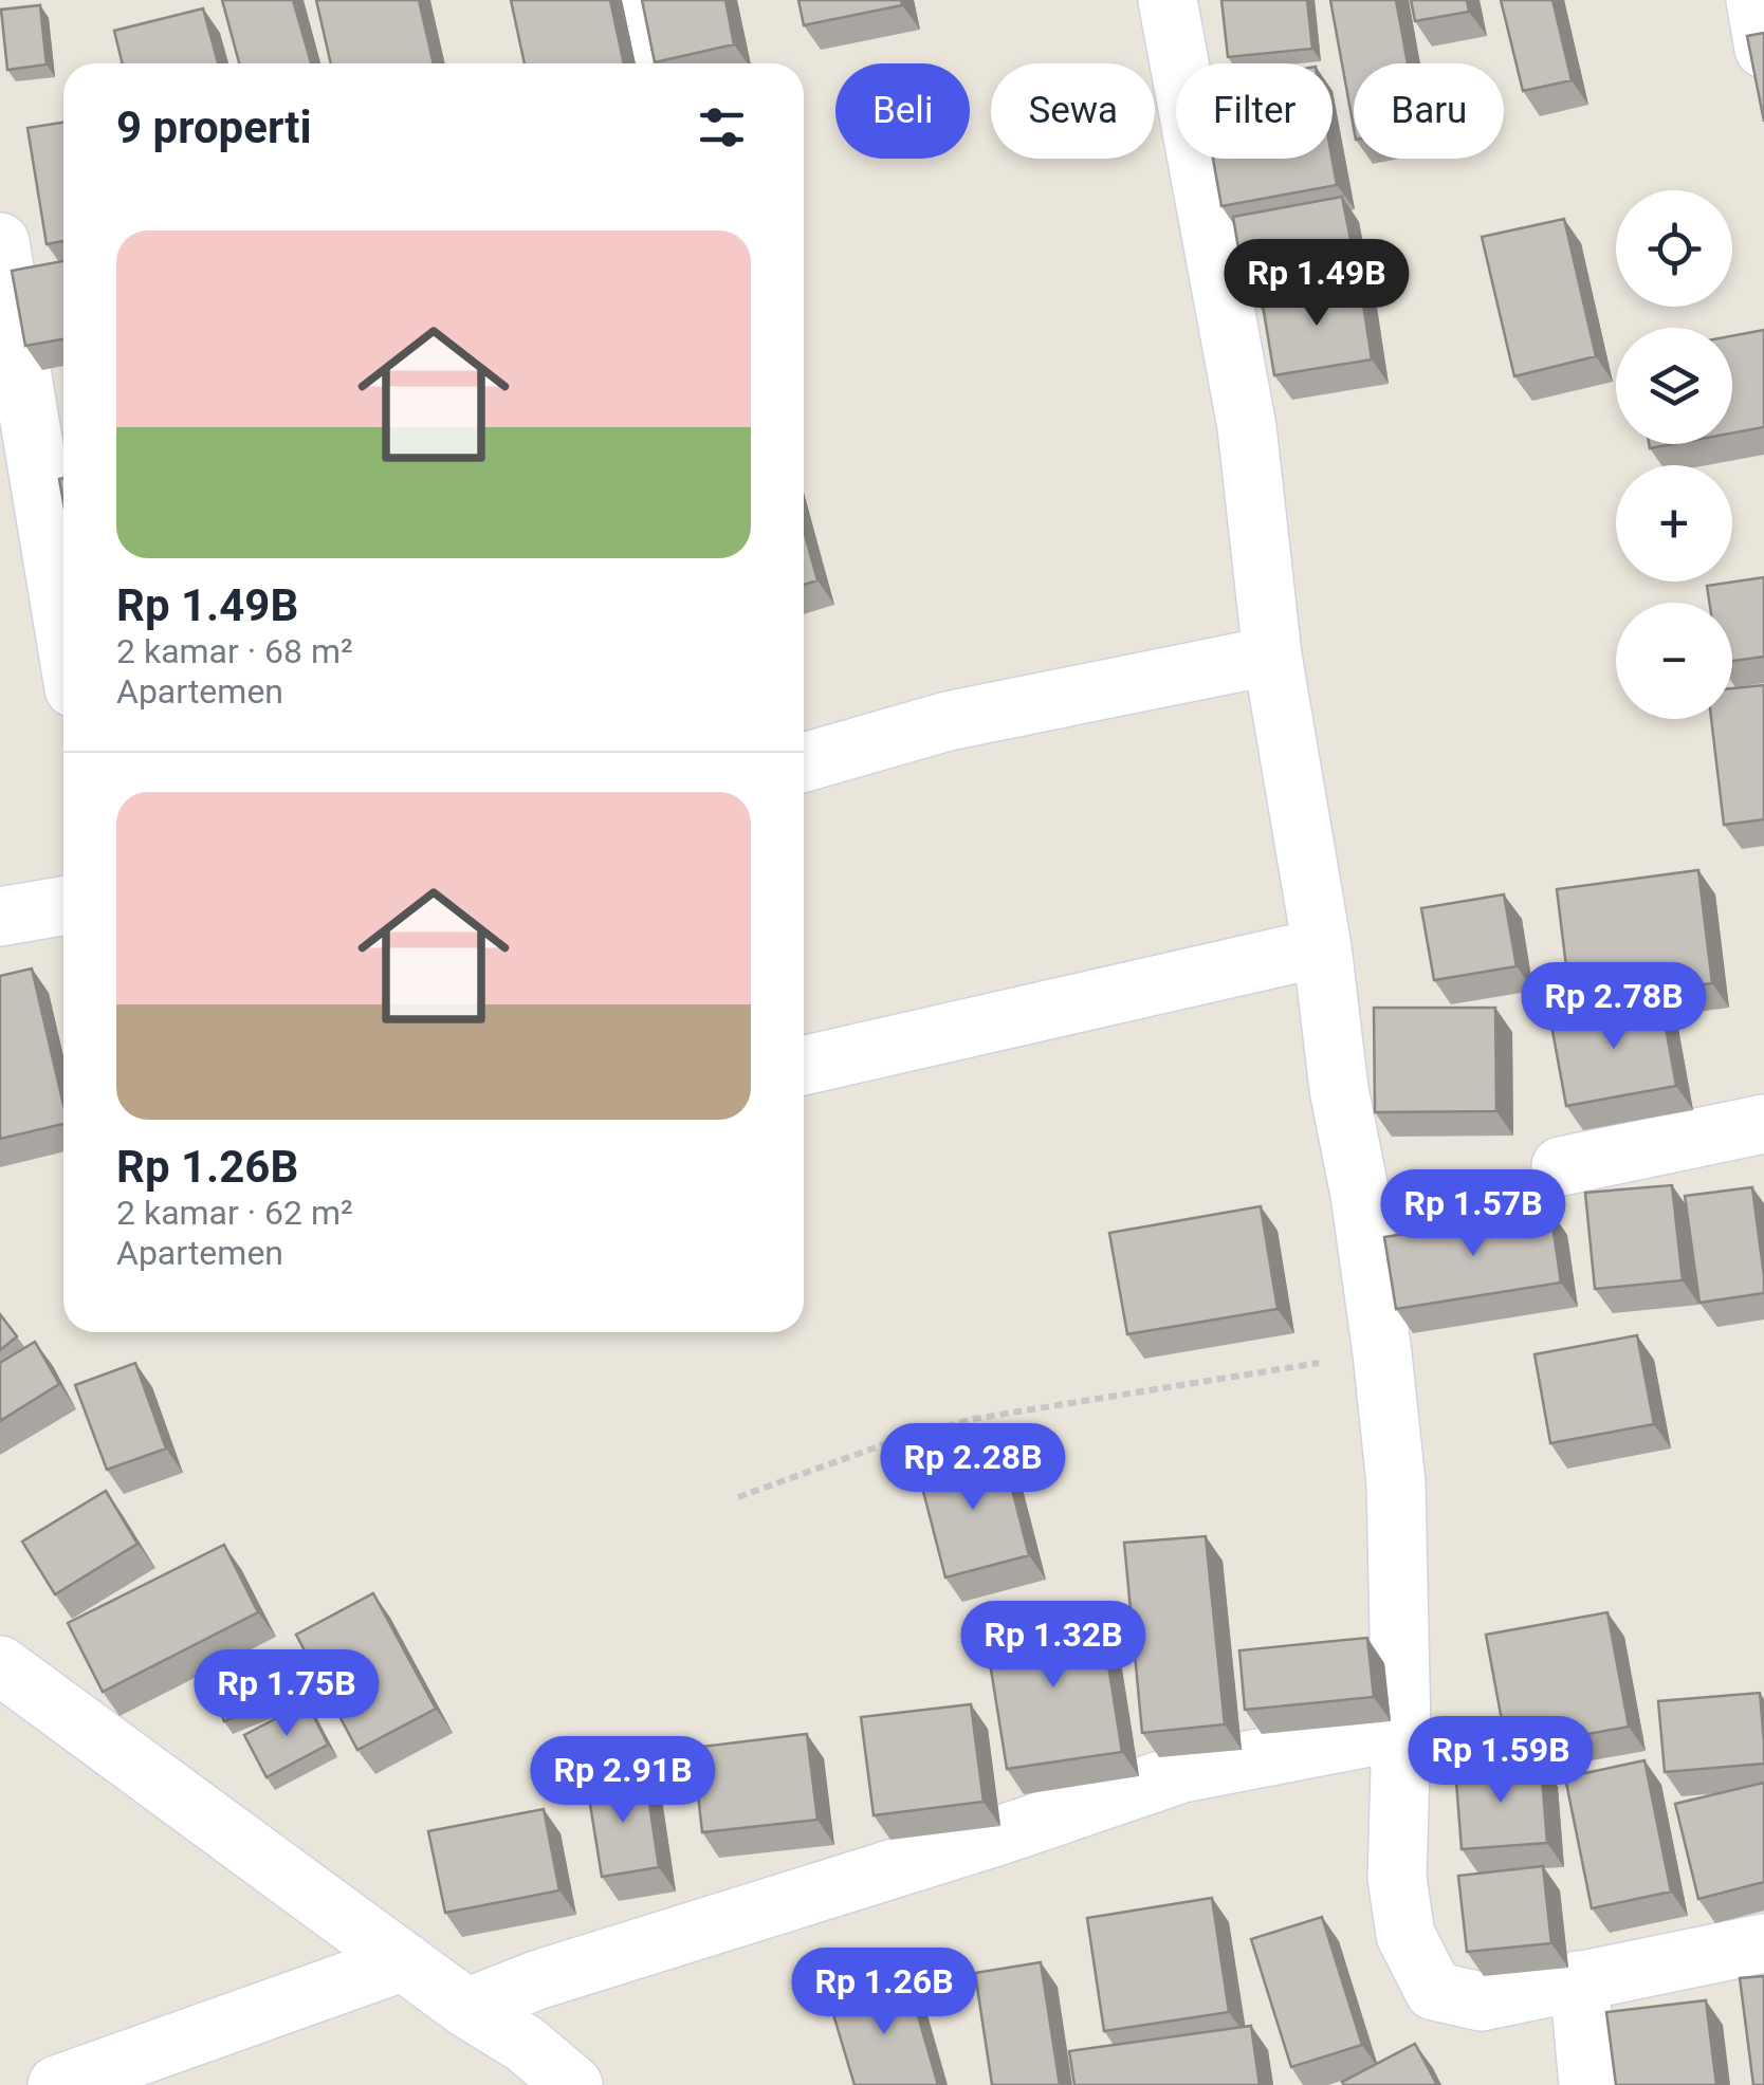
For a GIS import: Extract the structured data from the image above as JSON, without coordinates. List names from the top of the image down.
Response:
{
  "page": {
    "chip": [
      "Beli",
      "Sewa",
      "Filter",
      "Baru"
    ],
    "heading": "9 properti",
    "map_buttons": ["+", "−"],
    "list": [
      {
        "name": "Rp 1.49B",
        "note": "2 kamar · 68 m² · Apartemen"
      },
      {
        "name": "Rp 1.26B",
        "note": "2 kamar · 62 m² · Apartemen"
      }
    ],
    "price": [
      "Rp 1.49B",
      "Rp 2.78B",
      "Rp 1.57B",
      "Rp 2.28B",
      "Rp 1.32B",
      "Rp 1.75B",
      "Rp 1.59B",
      "Rp 2.91B",
      "Rp 1.26B"
    ]
  }
}
